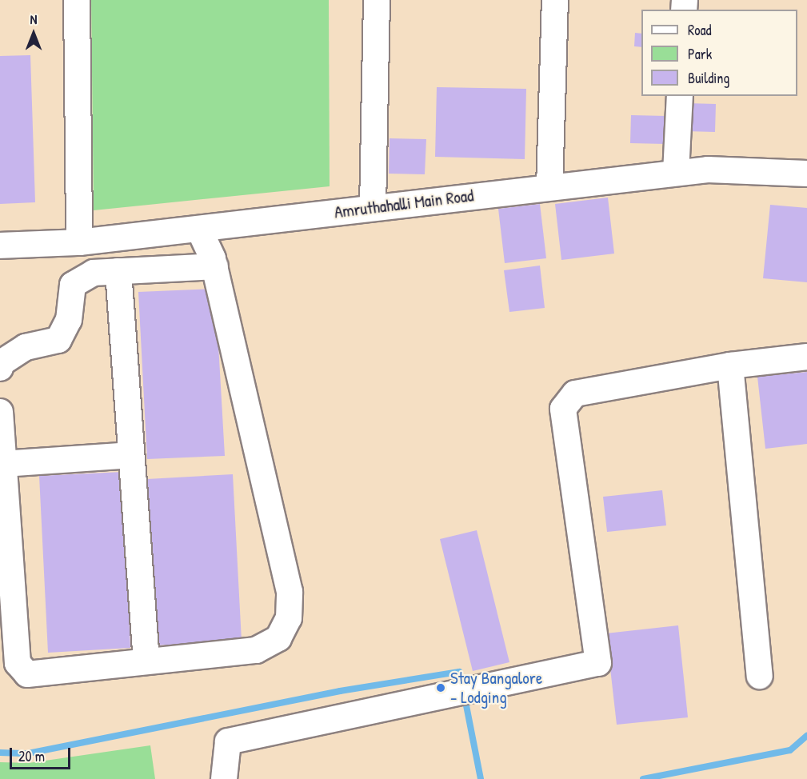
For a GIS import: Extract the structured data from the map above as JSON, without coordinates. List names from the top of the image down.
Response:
{
  "streets": {
    "street": ["Amruthahalli Main Road"]
  },
  "places": ["Stay Bangalore - Lodging"],
  "legend": ["Road", "Park", "Building"],
  "scale_bar": "20 m",
  "north": "top"
}
